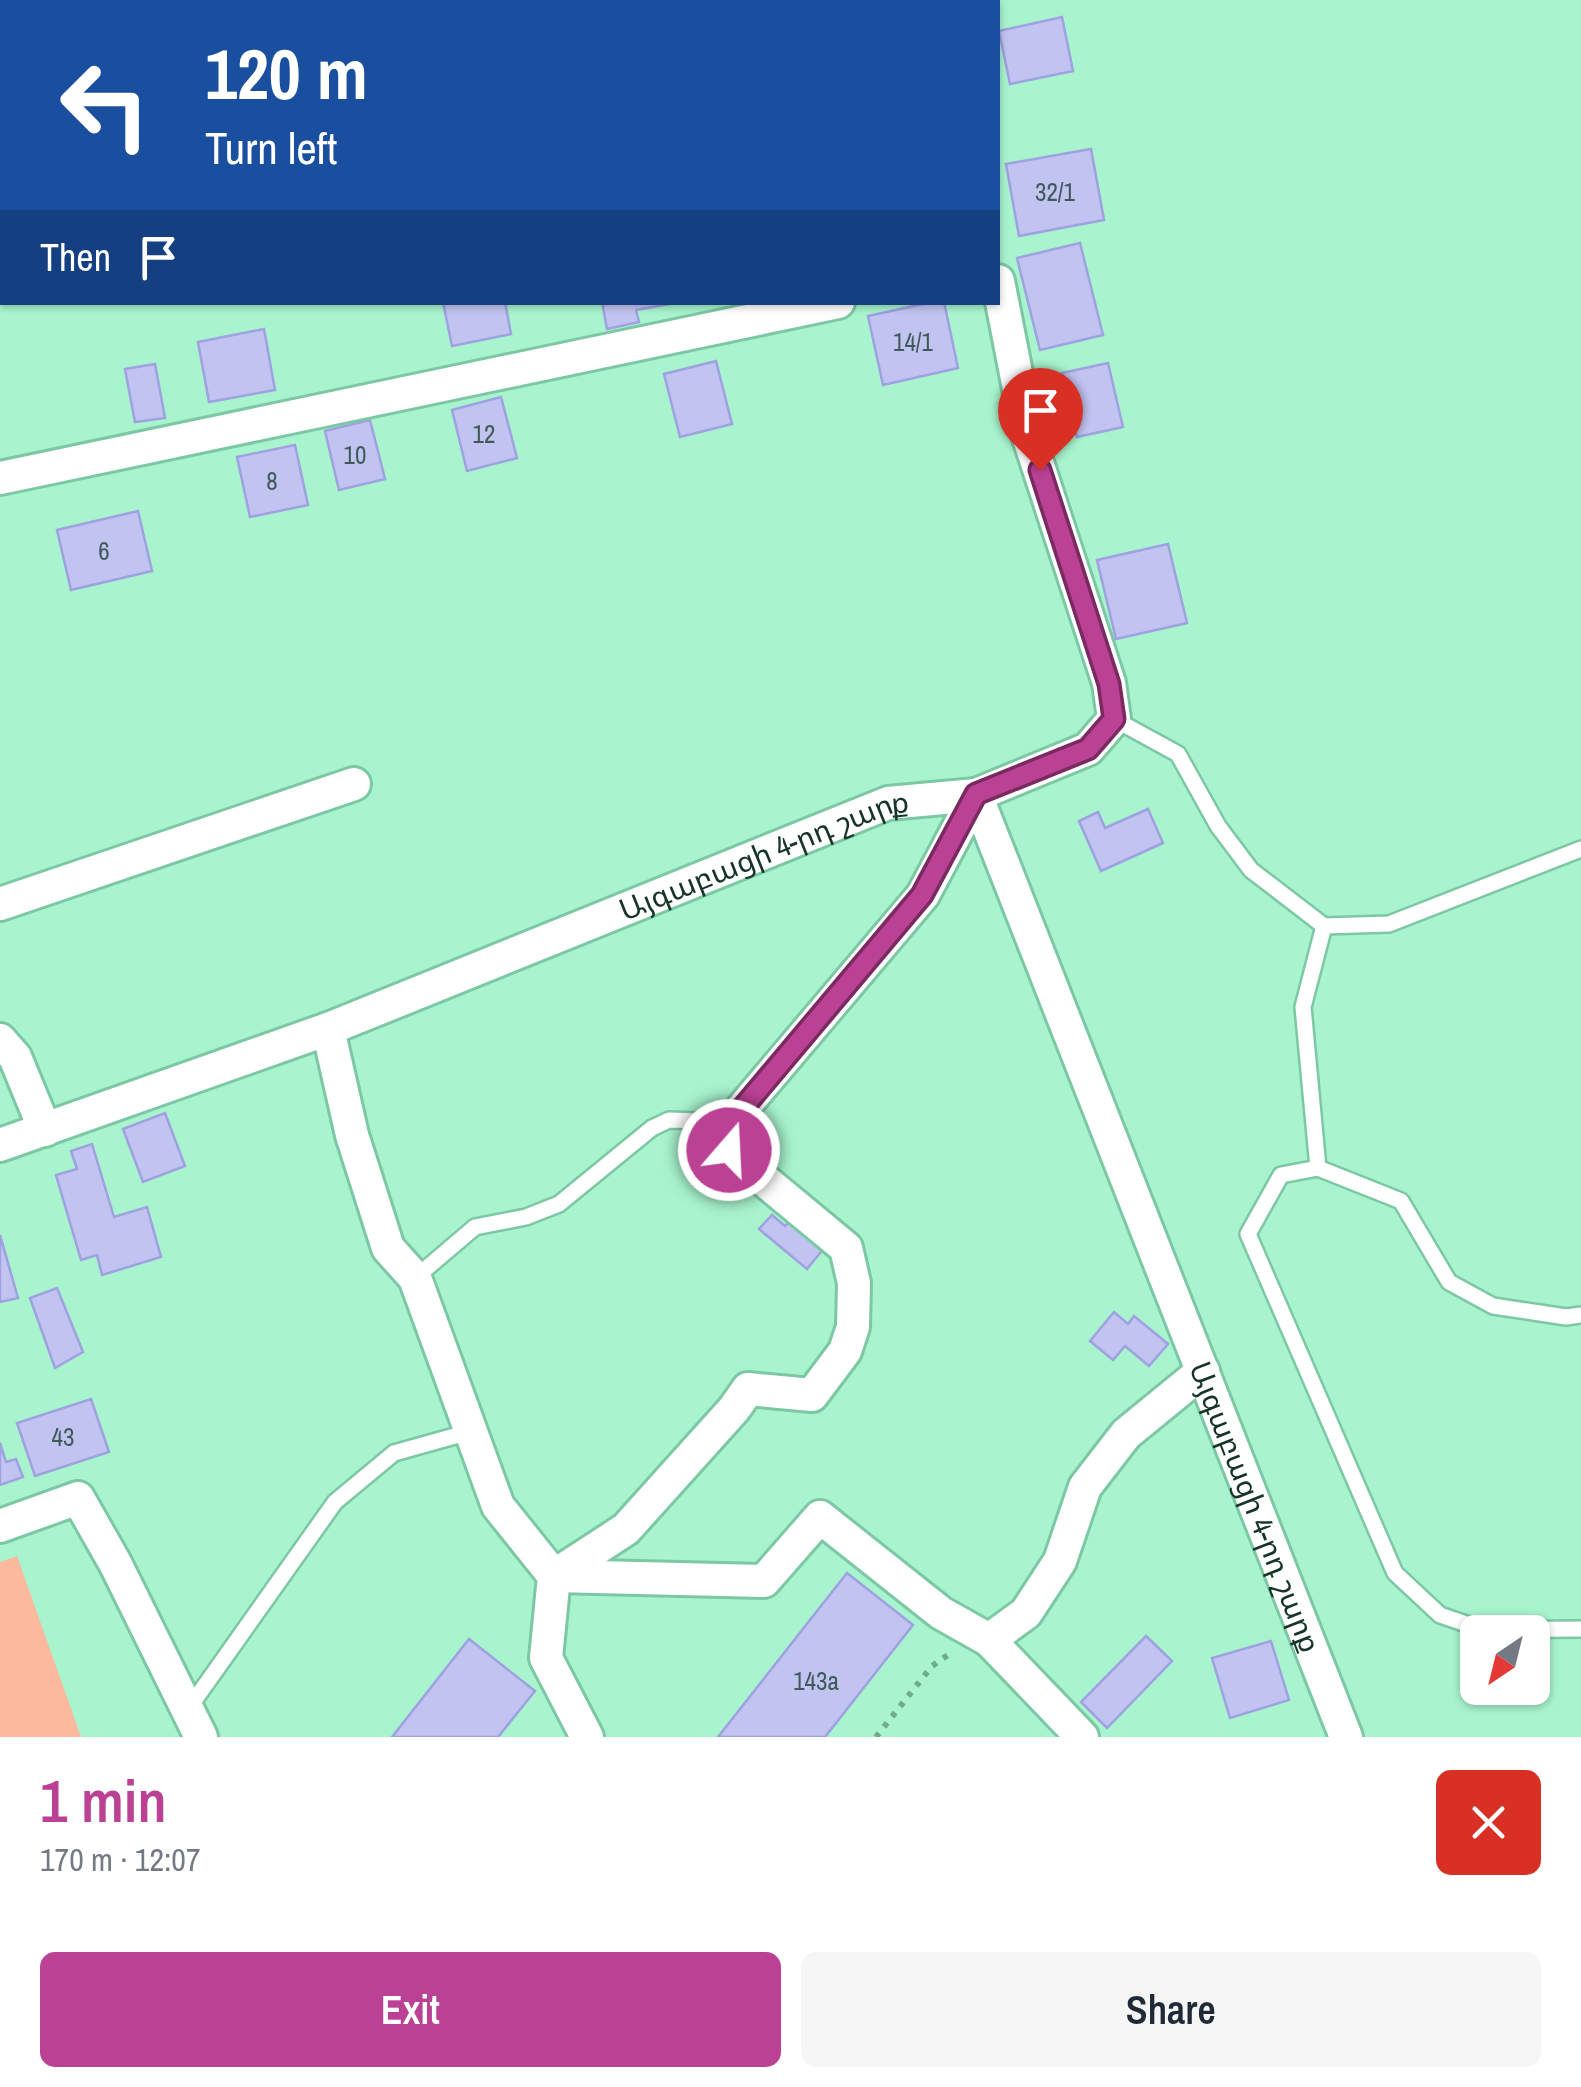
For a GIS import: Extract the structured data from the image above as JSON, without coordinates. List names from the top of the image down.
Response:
{
  "streets": {
    "street": ["Այգաբացի 4-րդ շարք"]
  },
  "house_numbers": [
    "32/1",
    "14/1",
    "12",
    "10",
    "8",
    "6",
    "43",
    "143a"
  ],
  "north": "bottom left",
  "page": {
    "turn": ["120 m", "Turn left"],
    "then": "Then",
    "heading": ["1 min", "170 m · 12:07"],
    "buttons": ["Exit", "Share"]
  }
}
